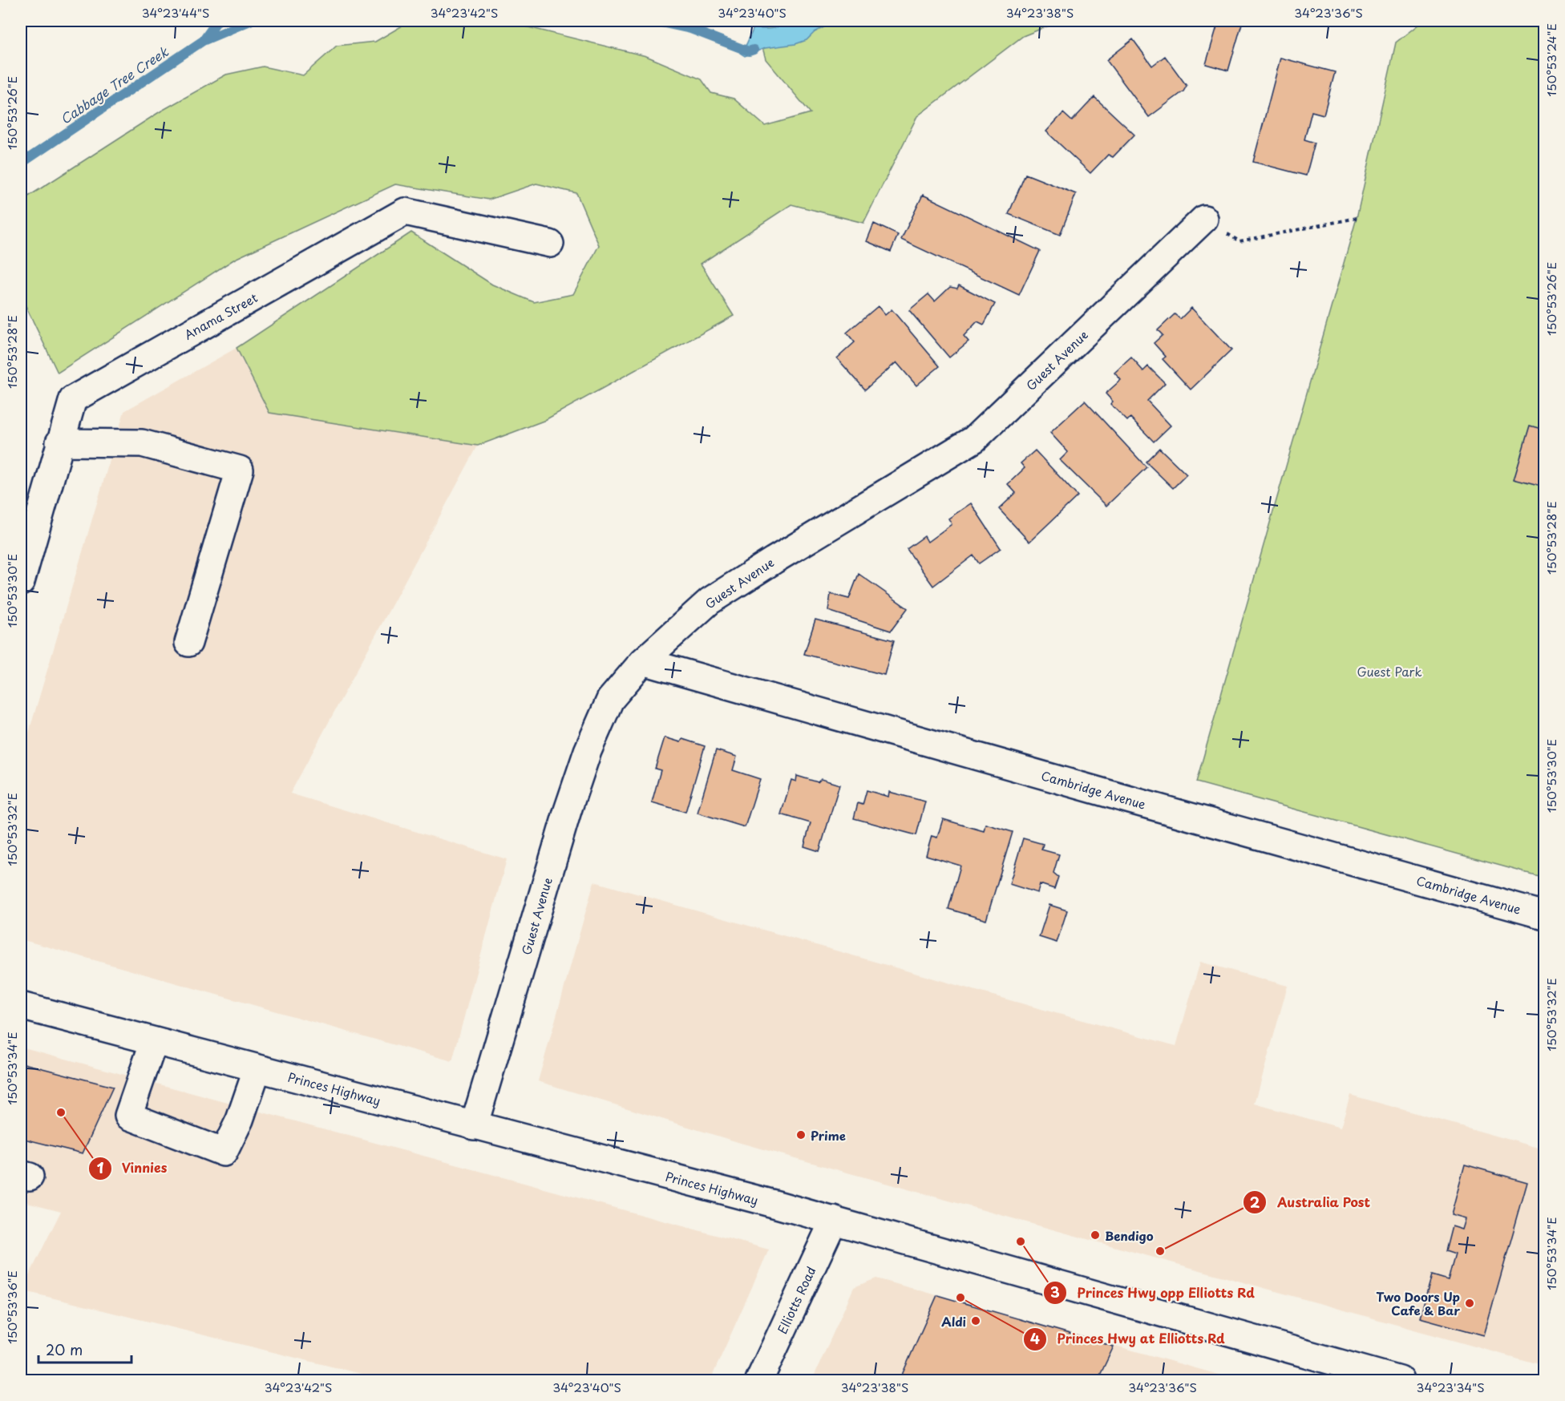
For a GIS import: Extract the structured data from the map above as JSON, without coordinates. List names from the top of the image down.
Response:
{
  "streets": {
    "street": [
      "Anama Street",
      "Guest Avenue",
      "Cambridge Avenue",
      "Princes Highway",
      "Elliotts Road"
    ]
  },
  "crossings": [
    ["Guest Avenue", "Cambridge Avenue"],
    ["Guest Avenue", "Princes Highway"],
    ["Princes Highway", "Elliotts Road"]
  ],
  "water": ["Cabbage Tree Creek"],
  "parks": ["Guest Park"],
  "places": [
    "Vinnies",
    "Prime",
    "Bendigo",
    "Princes Hwy opp Elliotts Rd",
    "Australia Post",
    "Princes Hwy at Elliotts Rd",
    "Two Doors Up Cafe & Bar",
    "Aldi"
  ],
  "scale_bar": "20 m",
  "coordinates": [
    "34°23'44\"S",
    "34°23'42\"S",
    "34°23'40\"S",
    "34°23'38\"S",
    "34°23'36\"S",
    "150°53'24\"E",
    "150°53'26\"E",
    "150°53'28\"E",
    "150°53'30\"E",
    "150°53'32\"E",
    "150°53'34\"E",
    "150°53'36\"E",
    "34°23'34\"S"
  ]
}
